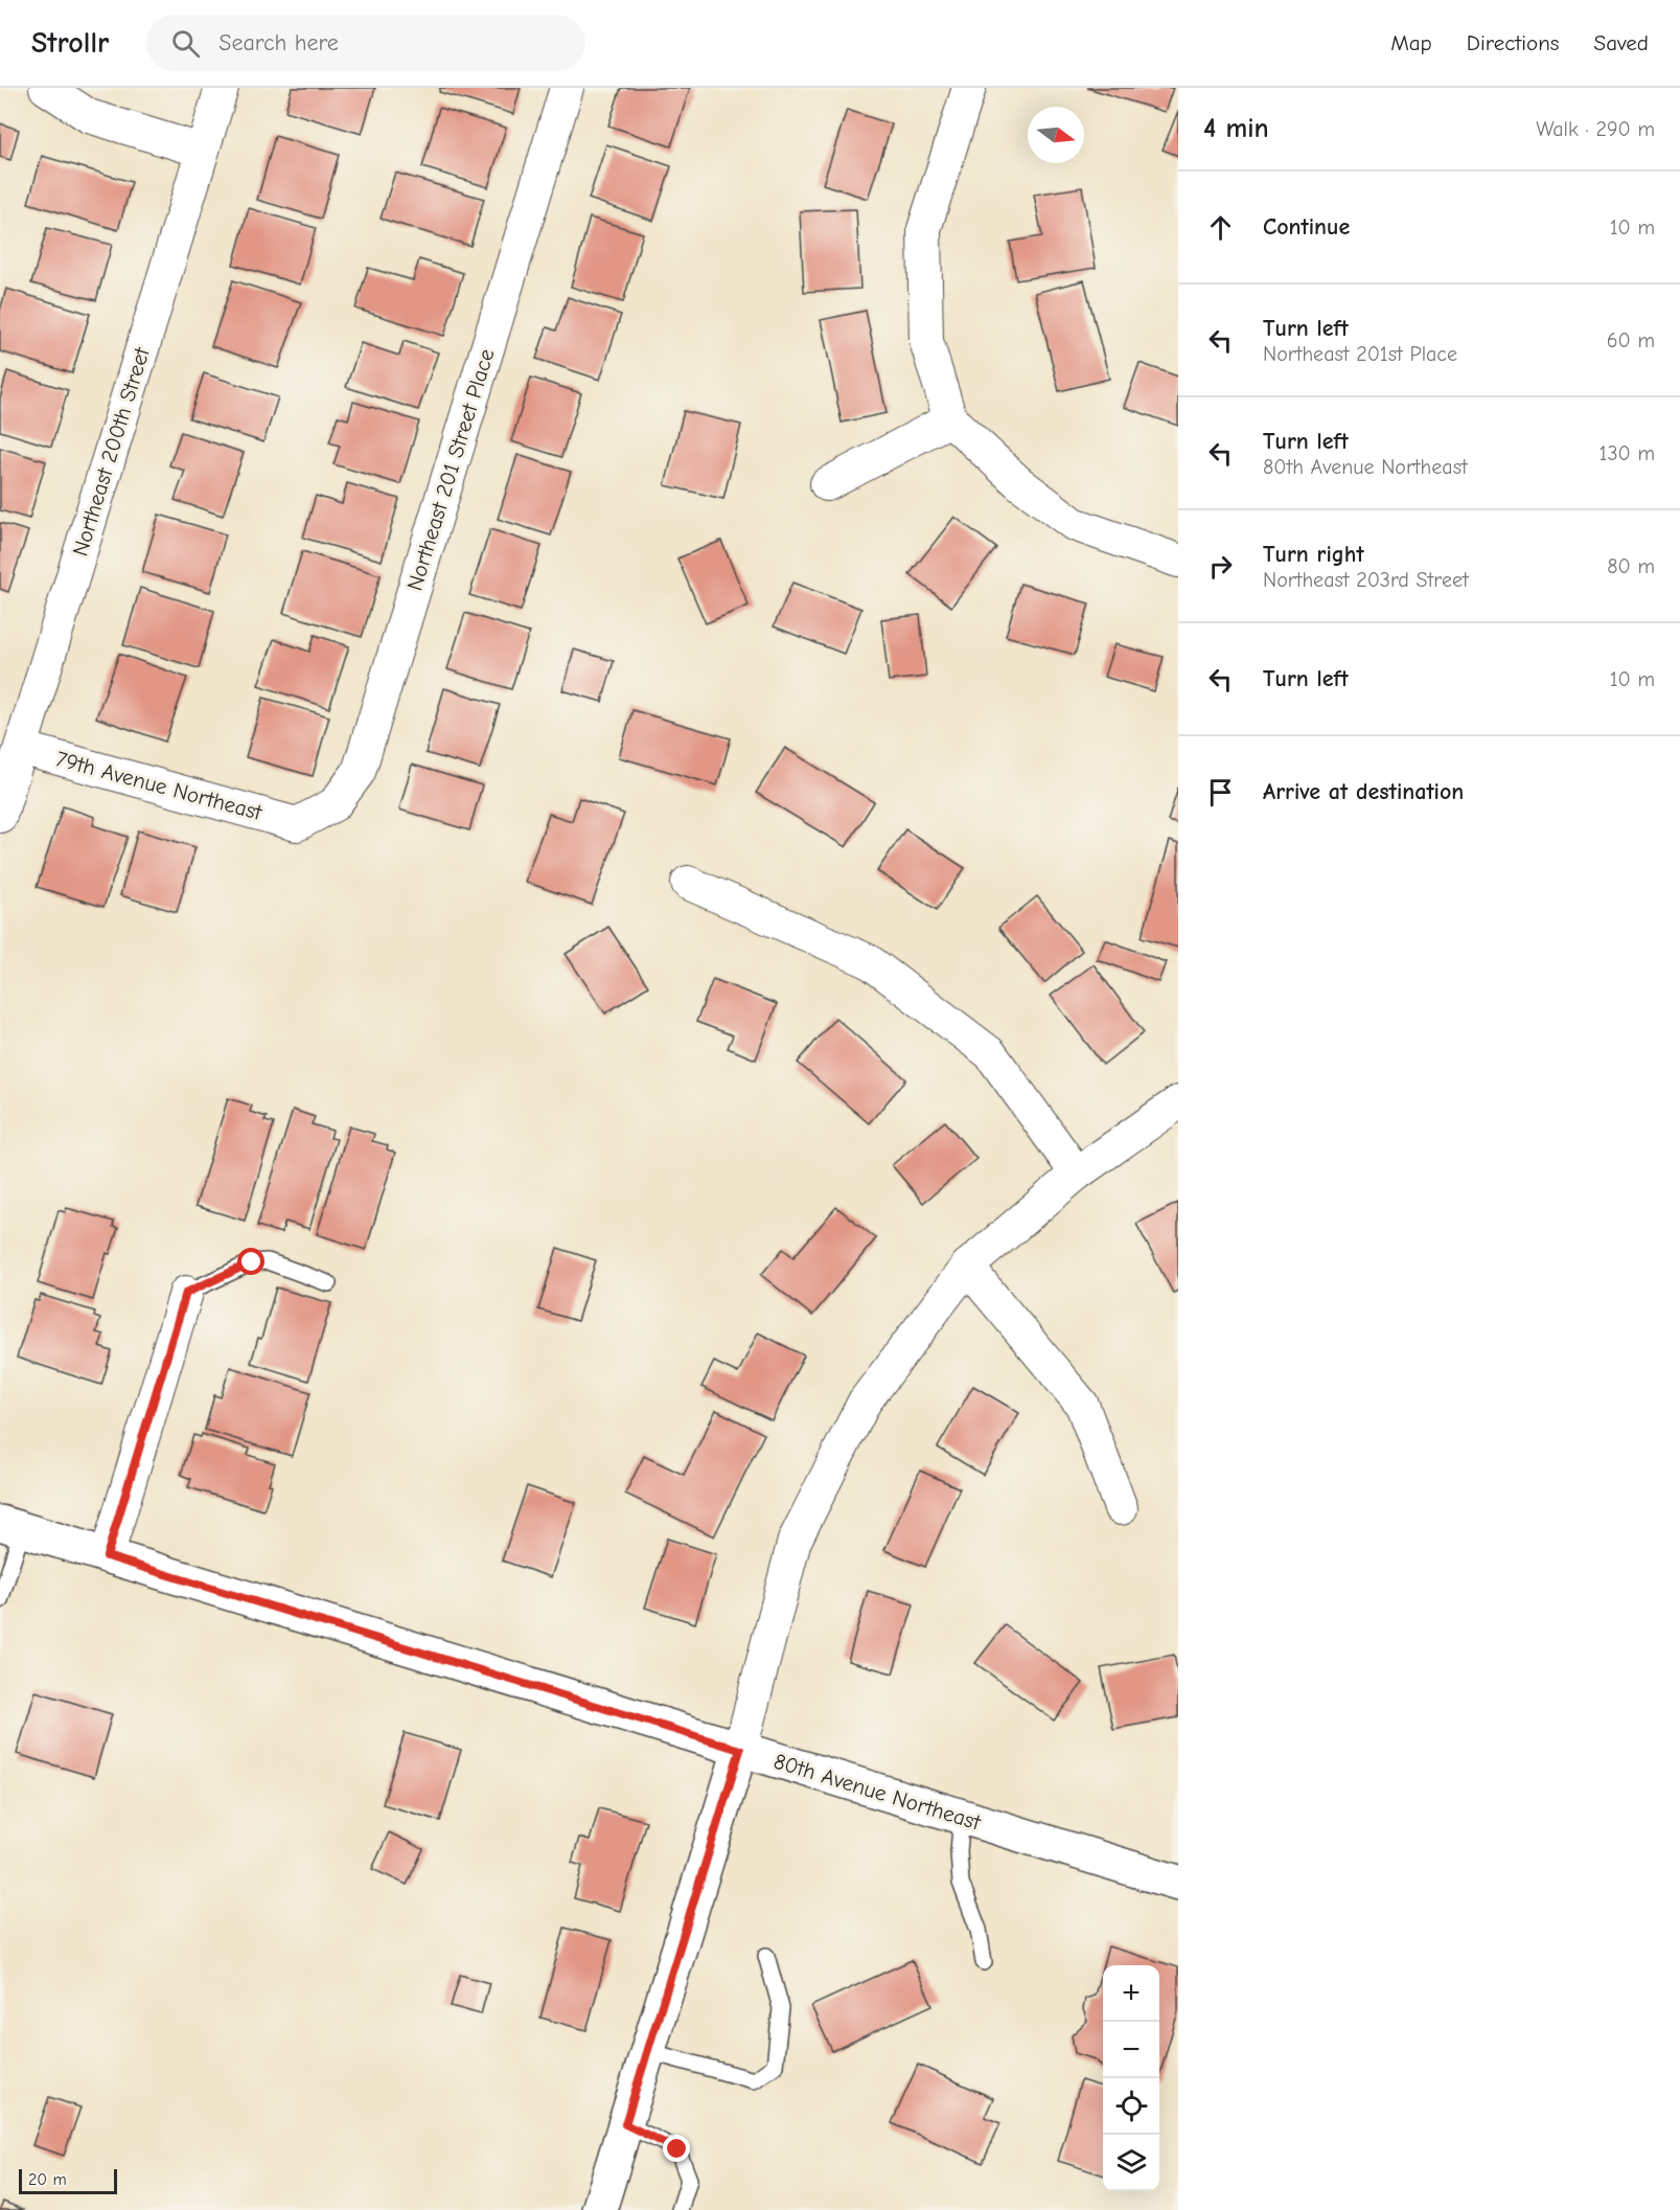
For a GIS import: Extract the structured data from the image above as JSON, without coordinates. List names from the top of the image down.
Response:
{
  "streets": {
    "main road": ["80th Avenue Northeast"],
    "street": ["Northeast 200th Street", "Northeast 201 Street Place", "79th Avenue Northeast"]
  },
  "crossings": [
    ["Northeast 200th Street", "79th Avenue Northeast"],
    ["Northeast 201 Street Place", "79th Avenue Northeast"]
  ],
  "scale_bar": "20 m",
  "north": "right",
  "page": {
    "header": "Strollr",
    "search": "Search here",
    "nav": ["Map", "Directions", "Saved"],
    "heading": ["4 min", "Walk · 290 m"],
    "list": [
      ["Continue", "10 m"],
      ["Turn left", "Northeast 201st Place", "60 m"],
      ["Turn left", "80th Avenue Northeast", "130 m"],
      ["Turn right", "Northeast 203rd Street", "80 m"],
      ["Turn left", "10 m"],
      "Arrive at destination"
    ],
    "map_buttons": ["+", "−"],
    "scale": "20 m"
  }
}
